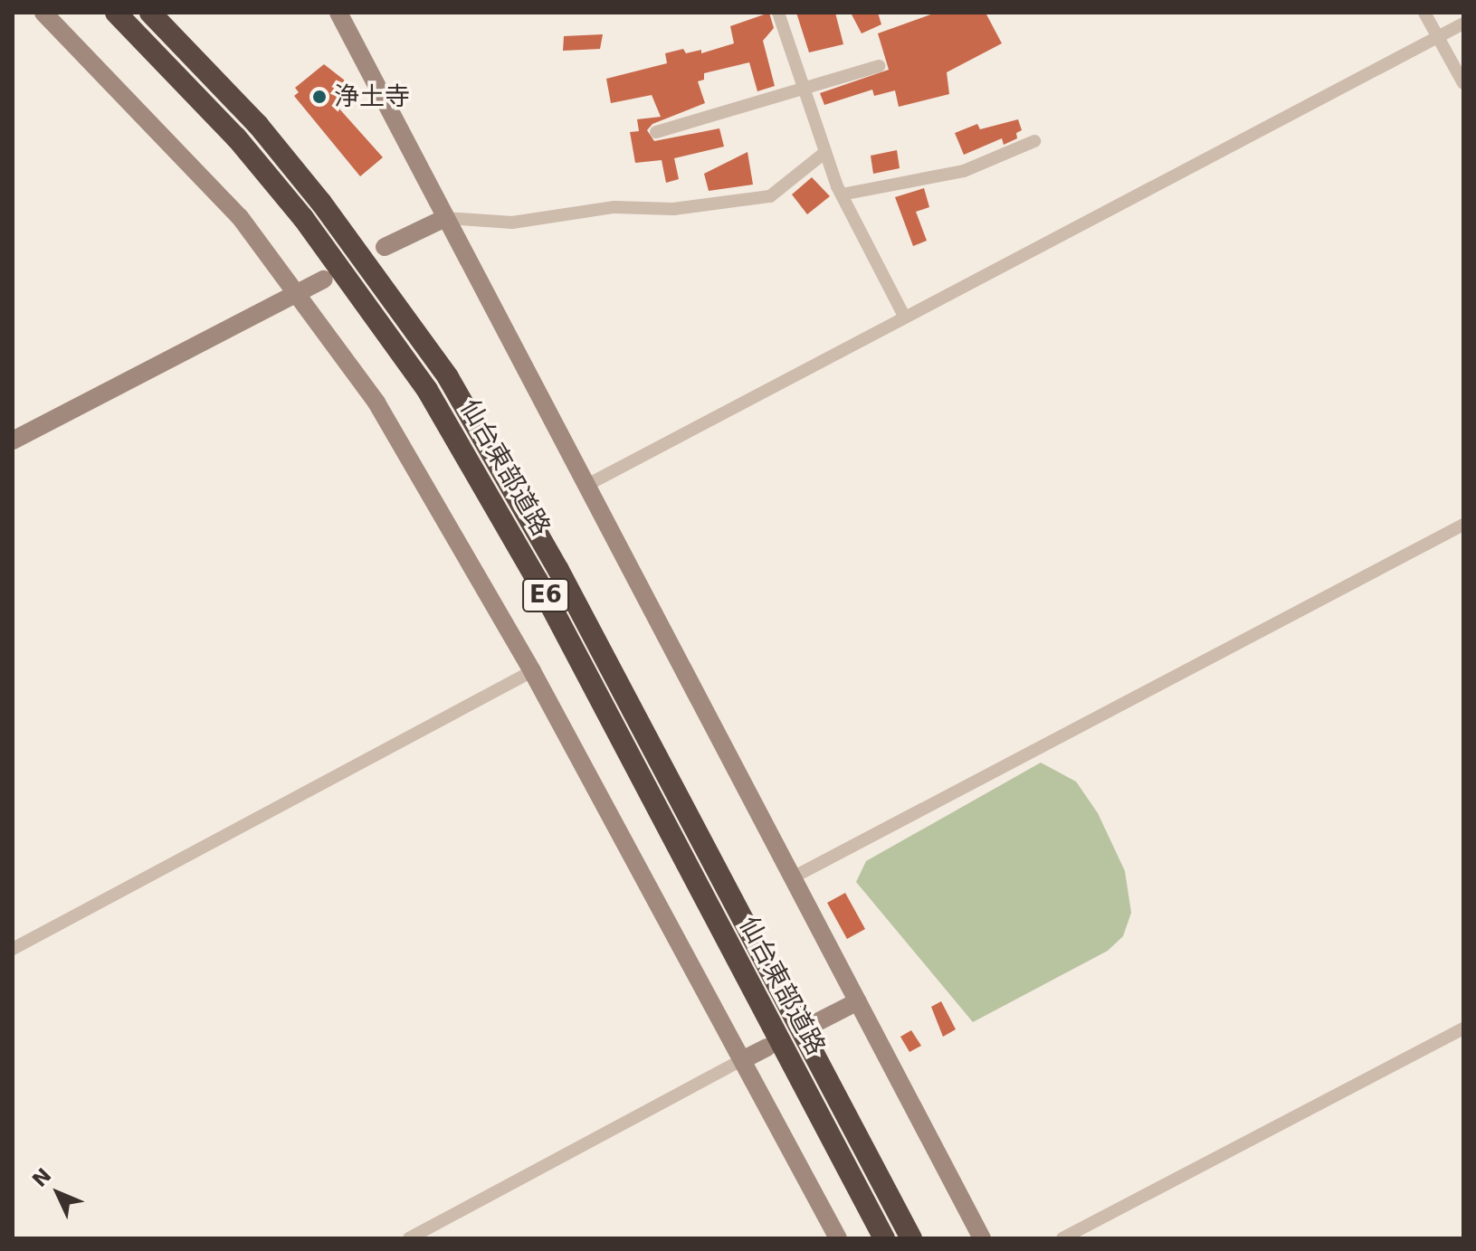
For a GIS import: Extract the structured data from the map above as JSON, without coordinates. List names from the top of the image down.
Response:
{
  "streets": {
    "highway": ["仙台東部道路", "E6"]
  },
  "places": ["浄土寺"],
  "north": "top left"
}
